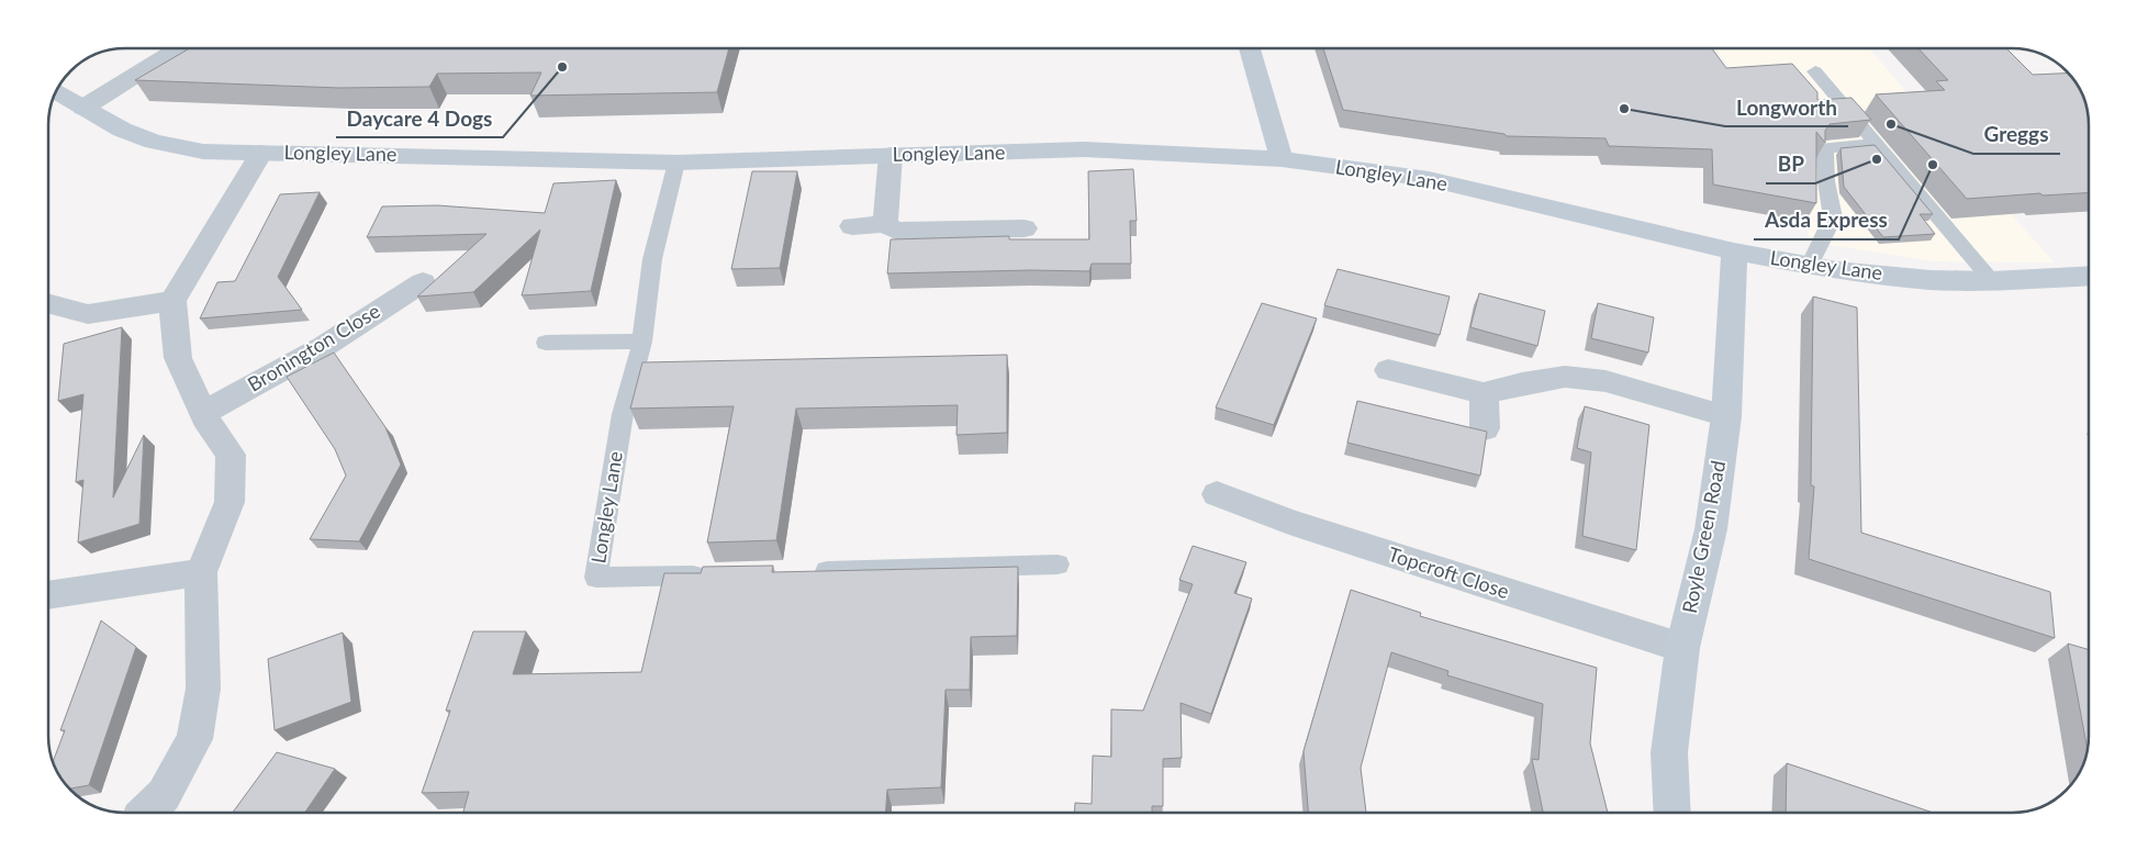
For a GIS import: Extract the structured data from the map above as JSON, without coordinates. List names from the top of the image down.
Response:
{
  "streets": {
    "main road": ["Longley Lane", "Royle Green Road"],
    "street": ["Bronington Close", "Topcroft Close"]
  },
  "crossings": [
    ["Longley Lane", "Royle Green Road"],
    ["Royle Green Road", "Topcroft Close"]
  ],
  "places": [
    "Daycare 4 Dogs",
    "Longworth",
    "Greggs",
    "BP",
    "Asda Express"
  ]
}
